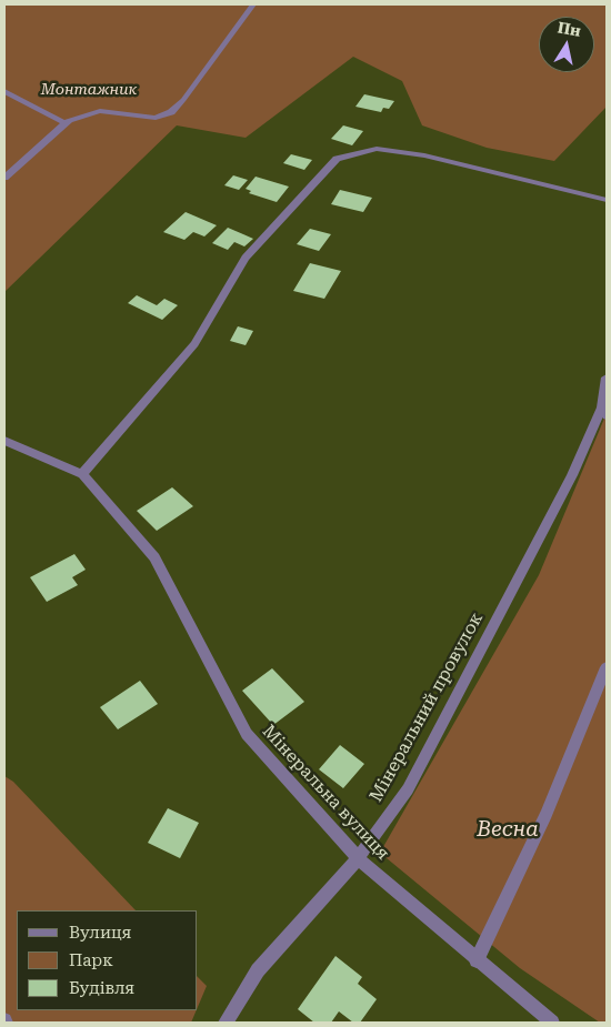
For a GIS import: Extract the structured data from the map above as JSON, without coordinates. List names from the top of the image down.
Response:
{
  "streets": {
    "street": ["Мінеральний провулок", "Мінеральна вулиця"]
  },
  "crossings": [
    ["Мінеральний провулок", "Мінеральна вулиця"]
  ],
  "parks": ["Монтажник", "Весна"],
  "legend": ["Вулиця", "Парк", "Будівля"],
  "north": "top"
}
